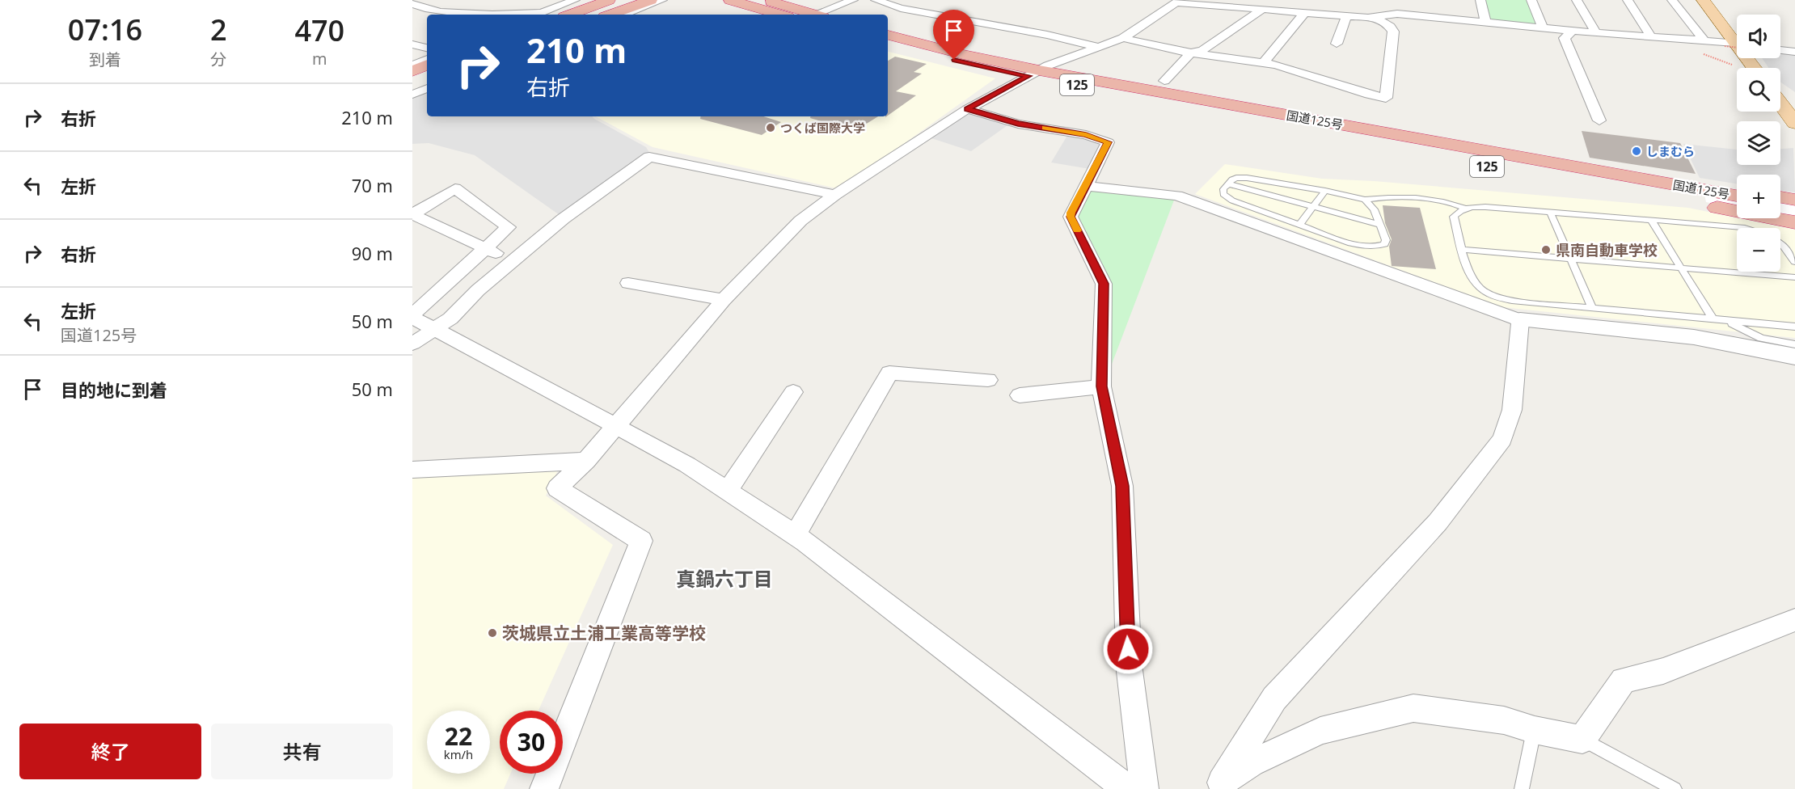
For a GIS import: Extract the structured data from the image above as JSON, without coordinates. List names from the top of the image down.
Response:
{
  "streets": {
    "highway": ["125", "国道125号"]
  },
  "crossings": [
    ["125", "国道125号"]
  ],
  "districts": ["真鍋六丁目"],
  "places": [
    "つくば国際大学",
    "しまむら",
    "県南自動車学校",
    "茨城県立土浦工業高等学校"
  ],
  "page": {
    "eta": [
      "07:16",
      "到着",
      "2",
      "分",
      "470",
      "m"
    ],
    "map_buttons": ["+", "−"],
    "turn": ["210 m", "右折"],
    "list": [
      {
        "name": "右折",
        "value": "210 m"
      },
      {
        "name": "左折",
        "value": "70 m"
      },
      {
        "name": "右折",
        "value": "90 m"
      },
      {
        "name": "左折",
        "note": "国道125号",
        "value": "50 m"
      },
      {
        "name": "目的地に到着",
        "value": "50 m"
      }
    ],
    "speed": "22 km/h",
    "limit": "30",
    "buttons": ["終了", "共有"]
  }
}
